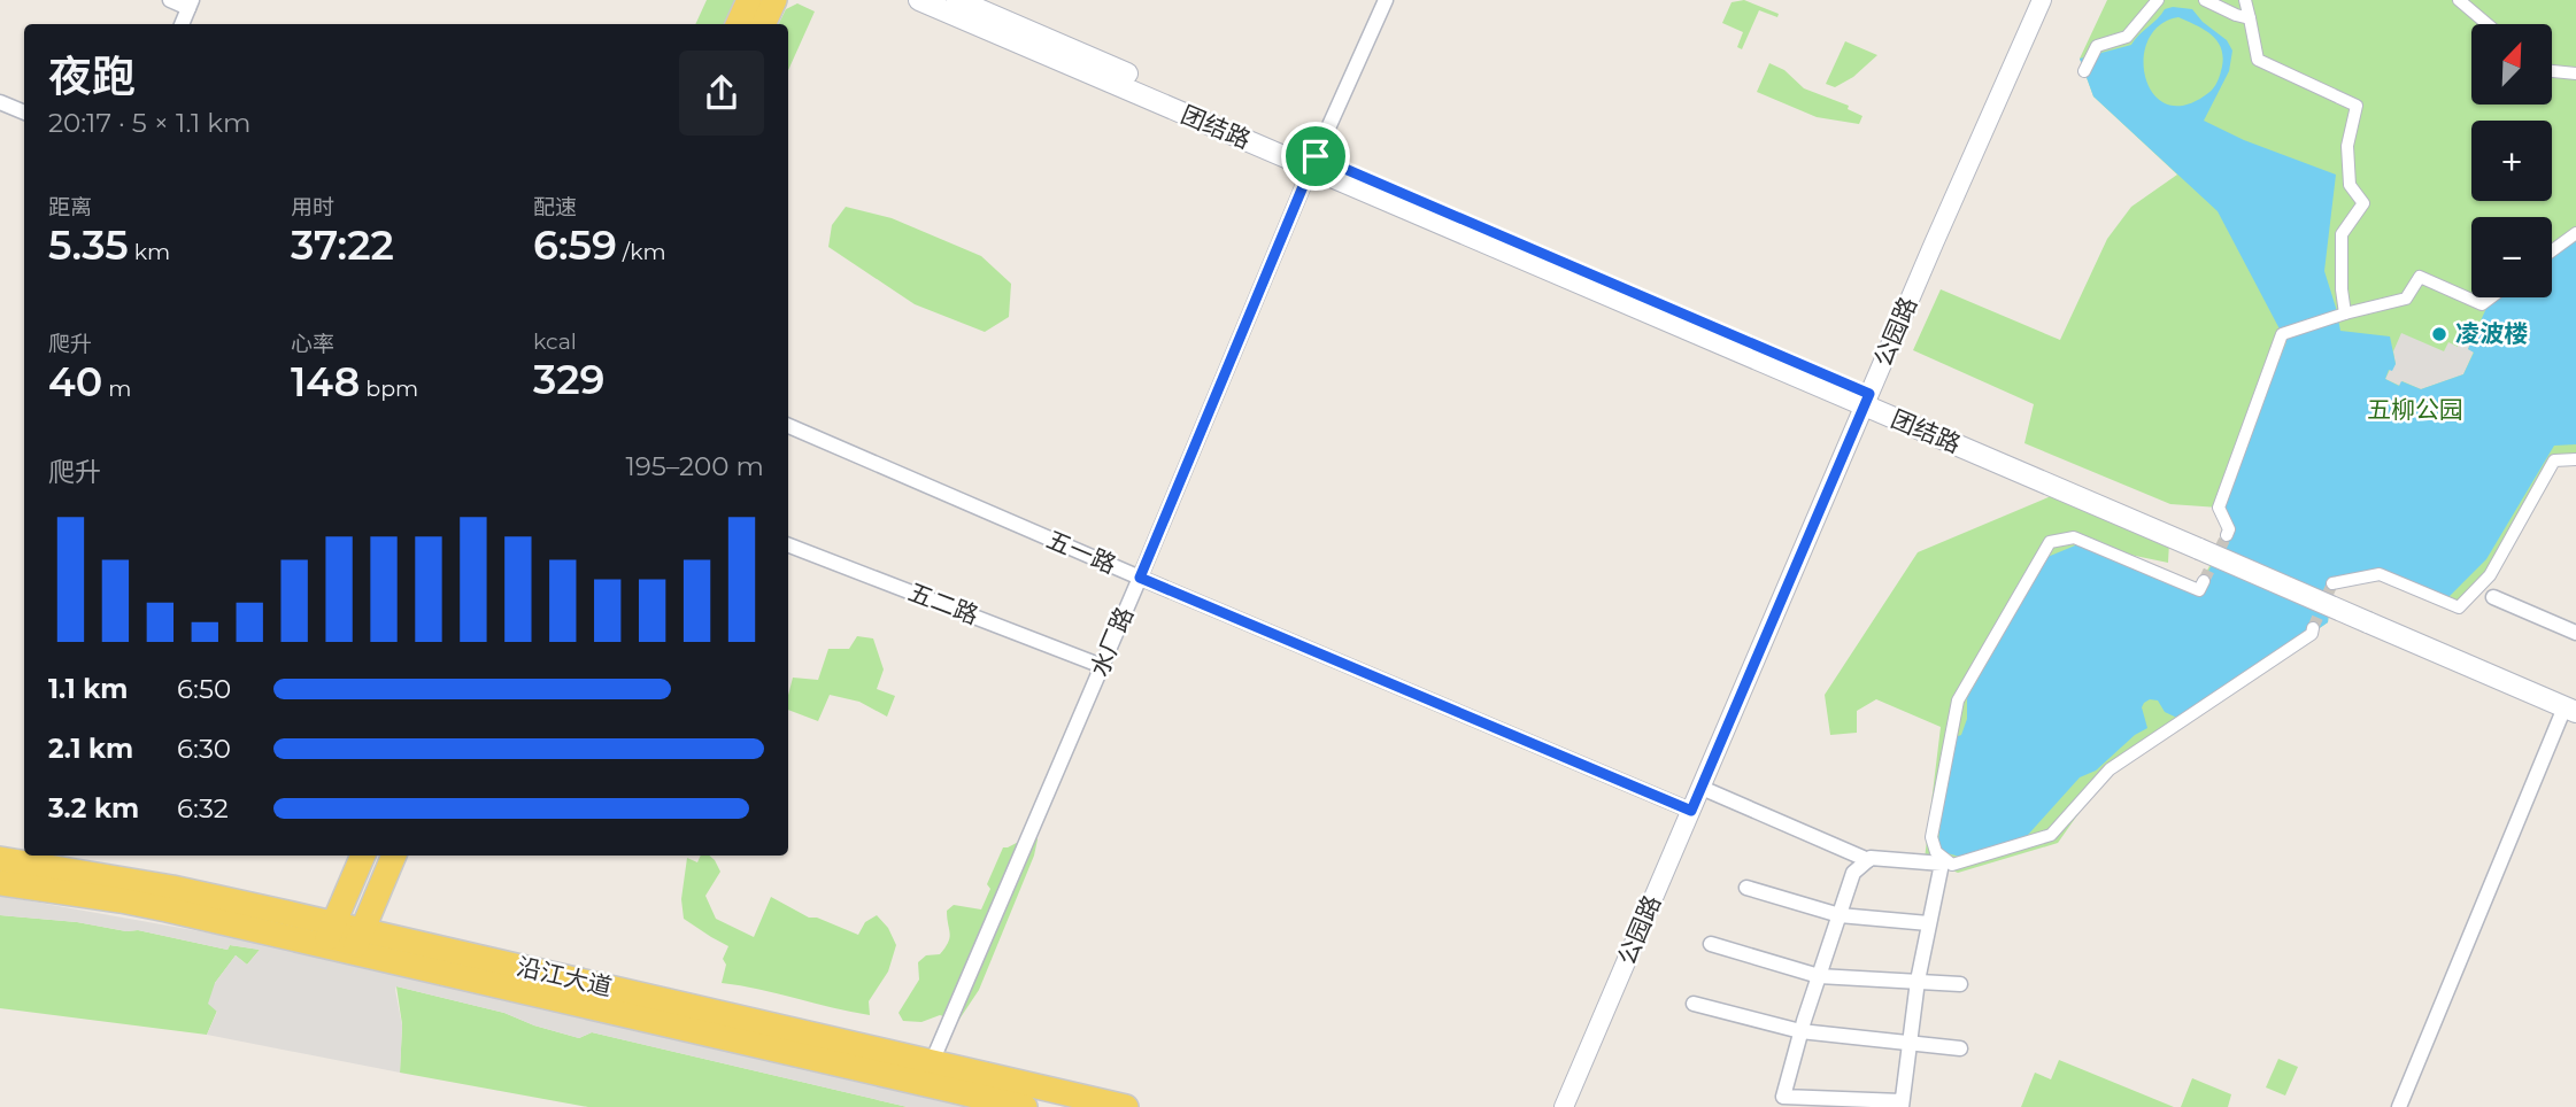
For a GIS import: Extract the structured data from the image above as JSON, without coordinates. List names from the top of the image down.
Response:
{
  "streets": {
    "main road": ["团结路", "沿江大道"],
    "street": [
      "公园路",
      "五一路",
      "五二路",
      "水厂路"
    ]
  },
  "crossings": [
    ["团结路", "公园路"],
    ["团结路", "水厂路"],
    ["公园路", "五一路"],
    ["五一路", "水厂路"],
    ["五二路", "水厂路"],
    ["水厂路", "沿江大道"]
  ],
  "parks": ["五柳公园"],
  "places": ["凌波楼"],
  "north": "top right",
  "page": {
    "map_buttons": ["+", "−"],
    "heading": ["夜跑", "20:17 · 5 × 1.1 km"],
    "stats": [
      ["距离", "5.35 km"],
      ["用时", "37:22"],
      ["配速", "6:59 /km"],
      ["爬升", "40 m"],
      ["心率", "148 bpm"],
      ["kcal", "329"]
    ],
    "chart": ["爬升", "195–200 m"],
    "list": [
      {
        "name": "1.1 km",
        "note": "6:50"
      },
      {
        "name": "2.1 km",
        "note": "6:30"
      },
      {
        "name": "3.2 km",
        "note": "6:32"
      }
    ]
  }
}
